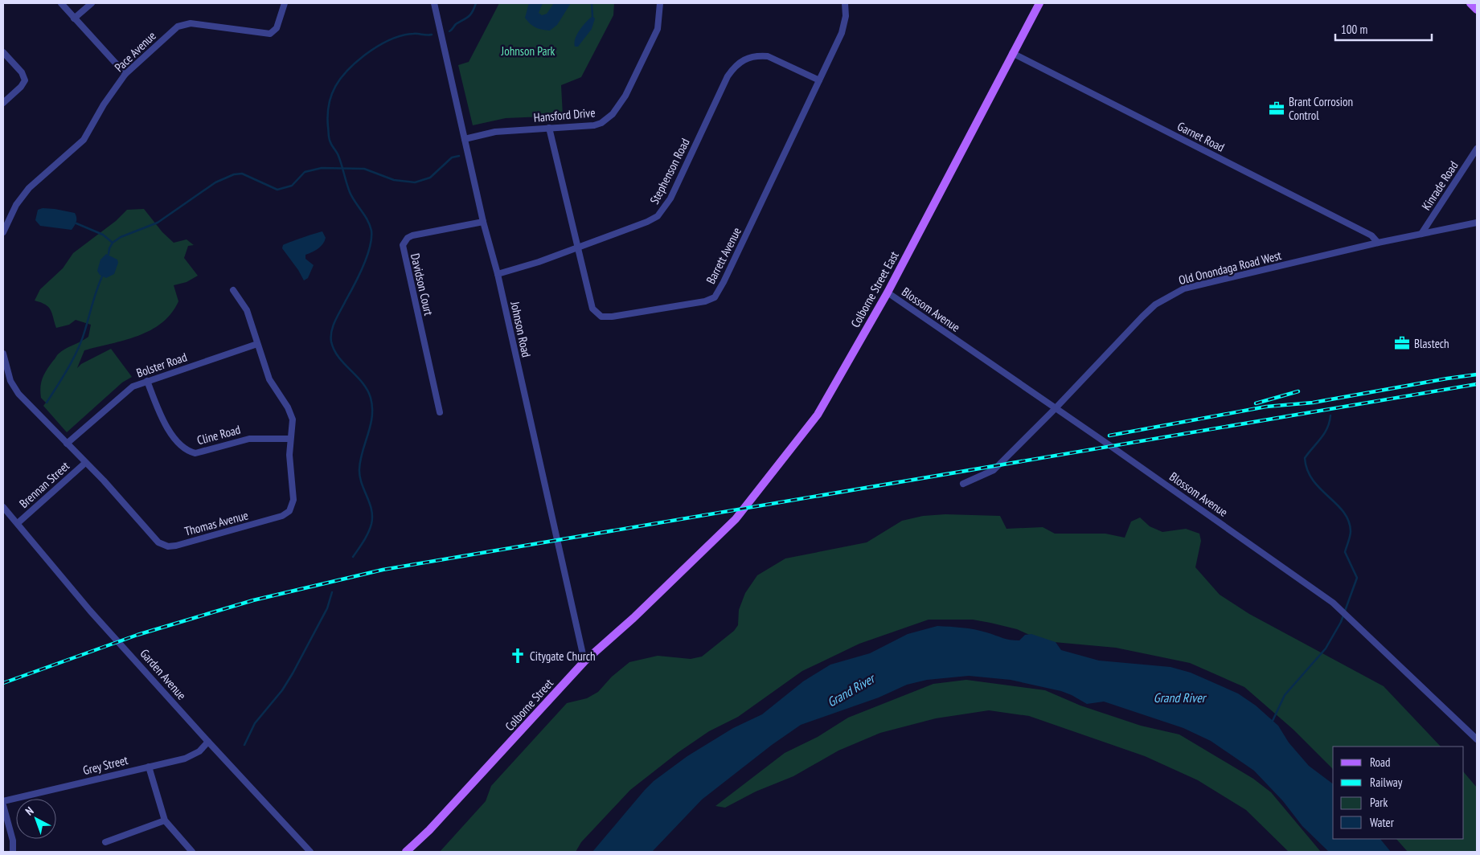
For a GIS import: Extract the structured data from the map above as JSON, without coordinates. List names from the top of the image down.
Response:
{
  "streets": {
    "main road": ["Colborne Street East", "Colborne Street"],
    "street": [
      "Pace Avenue",
      "Hansford Drive",
      "Garnet Road",
      "Stephenson Road",
      "Kinrade Road",
      "Barrett Avenue",
      "Old Onondaga Road West",
      "Davidson Court",
      "Blossom Avenue",
      "Johnson Road",
      "Bolster Road",
      "Cline Road",
      "Brennan Street",
      "Thomas Avenue",
      "Garden Avenue",
      "Grey Street"
    ]
  },
  "crossings": [
    ["Hansford Drive", "Barrett Avenue"],
    ["Hansford Drive", "Johnson Road"],
    ["Garnet Road", "Old Onondaga Road West"],
    ["Garnet Road", "Colborne Street East"],
    ["Stephenson Road", "Barrett Avenue"],
    ["Stephenson Road", "Johnson Road"],
    ["Kinrade Road", "Old Onondaga Road West"],
    ["Old Onondaga Road West", "Blossom Avenue"],
    ["Davidson Court", "Johnson Road"],
    ["Colborne Street East", "Blossom Avenue"],
    ["Colborne Street East", "Colborne Street"],
    ["Johnson Road", "Colborne Street"],
    ["Bolster Road", "Cline Road"],
    ["Bolster Road", "Thomas Avenue"],
    ["Cline Road", "Thomas Avenue"],
    ["Brennan Street", "Thomas Avenue"],
    ["Brennan Street", "Garden Avenue"],
    ["Garden Avenue", "Grey Street"]
  ],
  "water": ["Grand River"],
  "parks": ["Johnson Park"],
  "places": {
    "office": ["Brant Corrosion Control", "Blastech"],
    "church": ["Citygate Church"]
  },
  "legend": [
    "Road",
    "Railway",
    "Park",
    "Water"
  ],
  "scale_bar": "100 m",
  "north": "top left"
}
